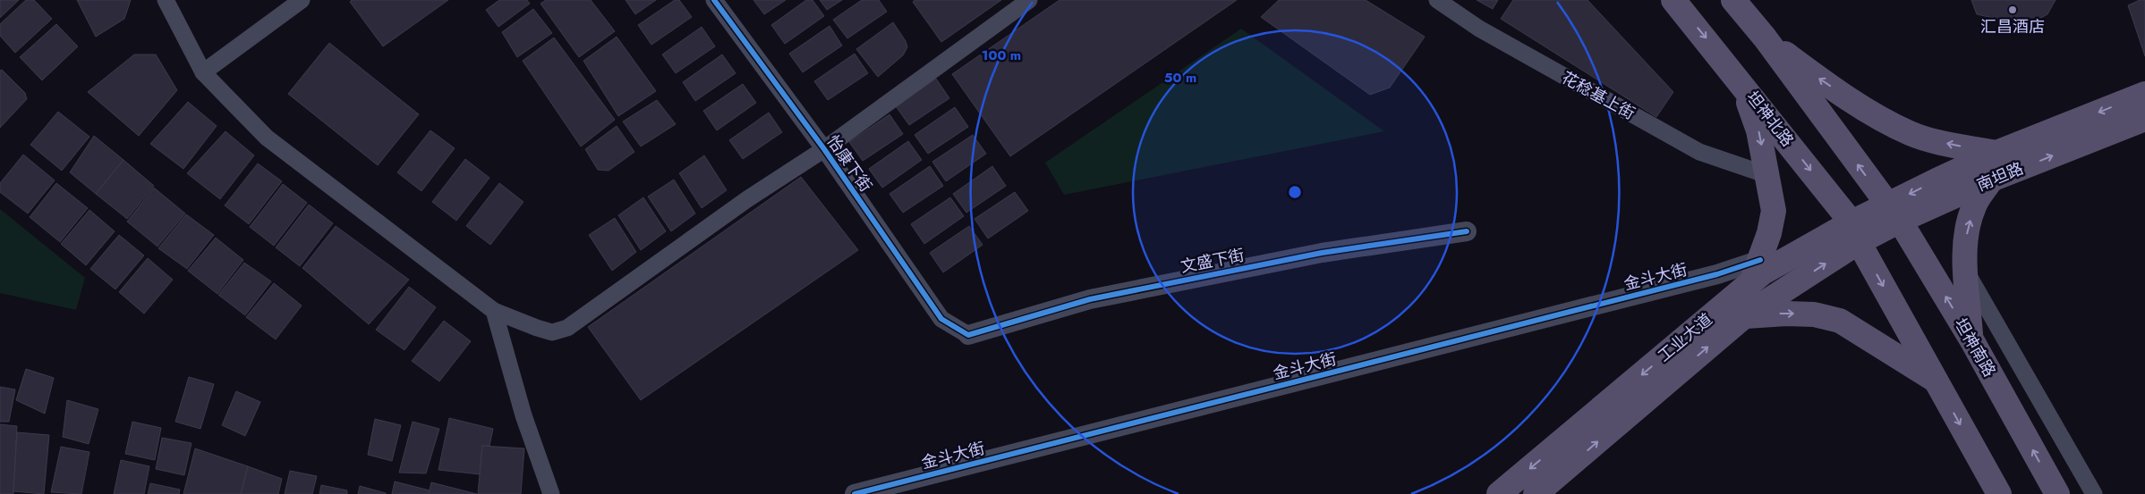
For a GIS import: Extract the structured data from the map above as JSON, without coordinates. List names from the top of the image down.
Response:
{
  "streets": {
    "main road": [
      "坦神北路",
      "南坦路",
      "工业大道",
      "坦神南路"
    ],
    "street": [
      "花稔基上街",
      "怡康下街",
      "文盛下街",
      "金斗大街"
    ]
  },
  "crossings": [
    ["坦神北路", "南坦路"],
    ["坦神北路", "工业大道"],
    ["怡康下街", "文盛下街"],
    ["南坦路", "工业大道"],
    ["南坦路", "坦神南路"],
    ["金斗大街", "工业大道"]
  ],
  "places": ["汇昌酒店"],
  "rings": ["100 m", "50 m"]
}
